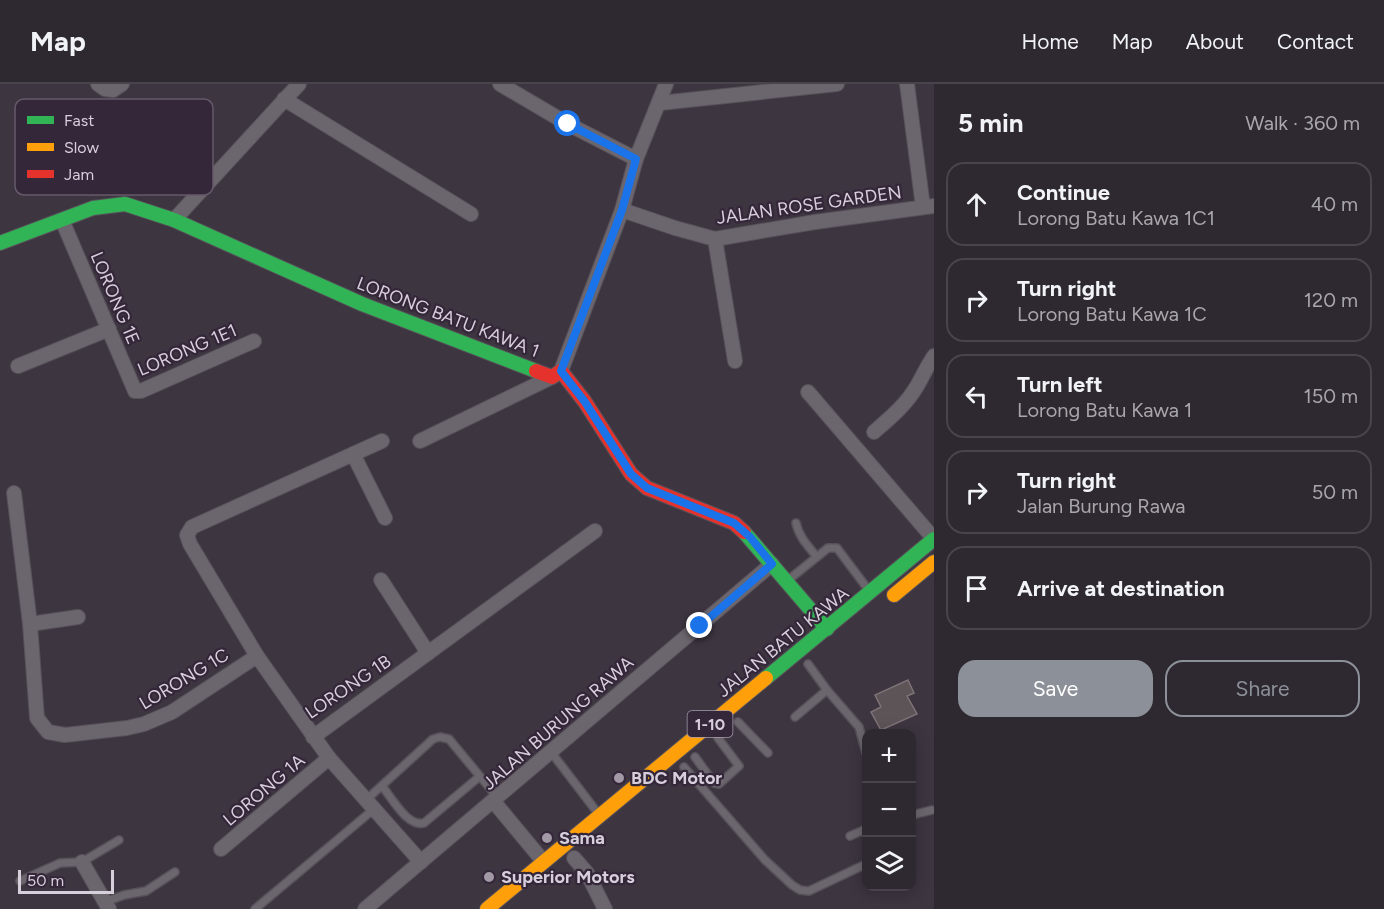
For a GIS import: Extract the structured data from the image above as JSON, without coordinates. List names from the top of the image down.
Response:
{
  "streets": {
    "main road": ["LORONG BATU KAWA 1", "JALAN BATU KAWA", "1-10"],
    "street": [
      "JALAN ROSE GARDEN",
      "LORONG 1E",
      "LORONG 1E1",
      "LORONG 1C",
      "LORONG 1B",
      "JALAN BURUNG RAWA",
      "LORONG 1A"
    ]
  },
  "crossings": [
    ["LORONG 1E", "LORONG BATU KAWA 1"],
    ["LORONG 1E", "LORONG 1E1"],
    ["LORONG 1C", "LORONG 1B"]
  ],
  "places": ["BDC Motor", "Sama", "Superior Motors"],
  "legend": ["Fast", "Slow", "Jam"],
  "scale_bar": "50 m",
  "page": {
    "header": "Map",
    "nav": [
      "Home",
      "Map",
      "About",
      "Contact"
    ],
    "heading": ["5 min", "Walk · 360 m"],
    "list": [
      ["Continue", "Lorong Batu Kawa 1C1", "40 m"],
      ["Turn right", "Lorong Batu Kawa 1C", "120 m"],
      ["Turn left", "Lorong Batu Kawa 1", "150 m"],
      ["Turn right", "Jalan Burung Rawa", "50 m"],
      "Arrive at destination"
    ],
    "buttons": ["Save", "Share"],
    "map_buttons": ["+", "−"],
    "scale": "50 m"
  }
}
